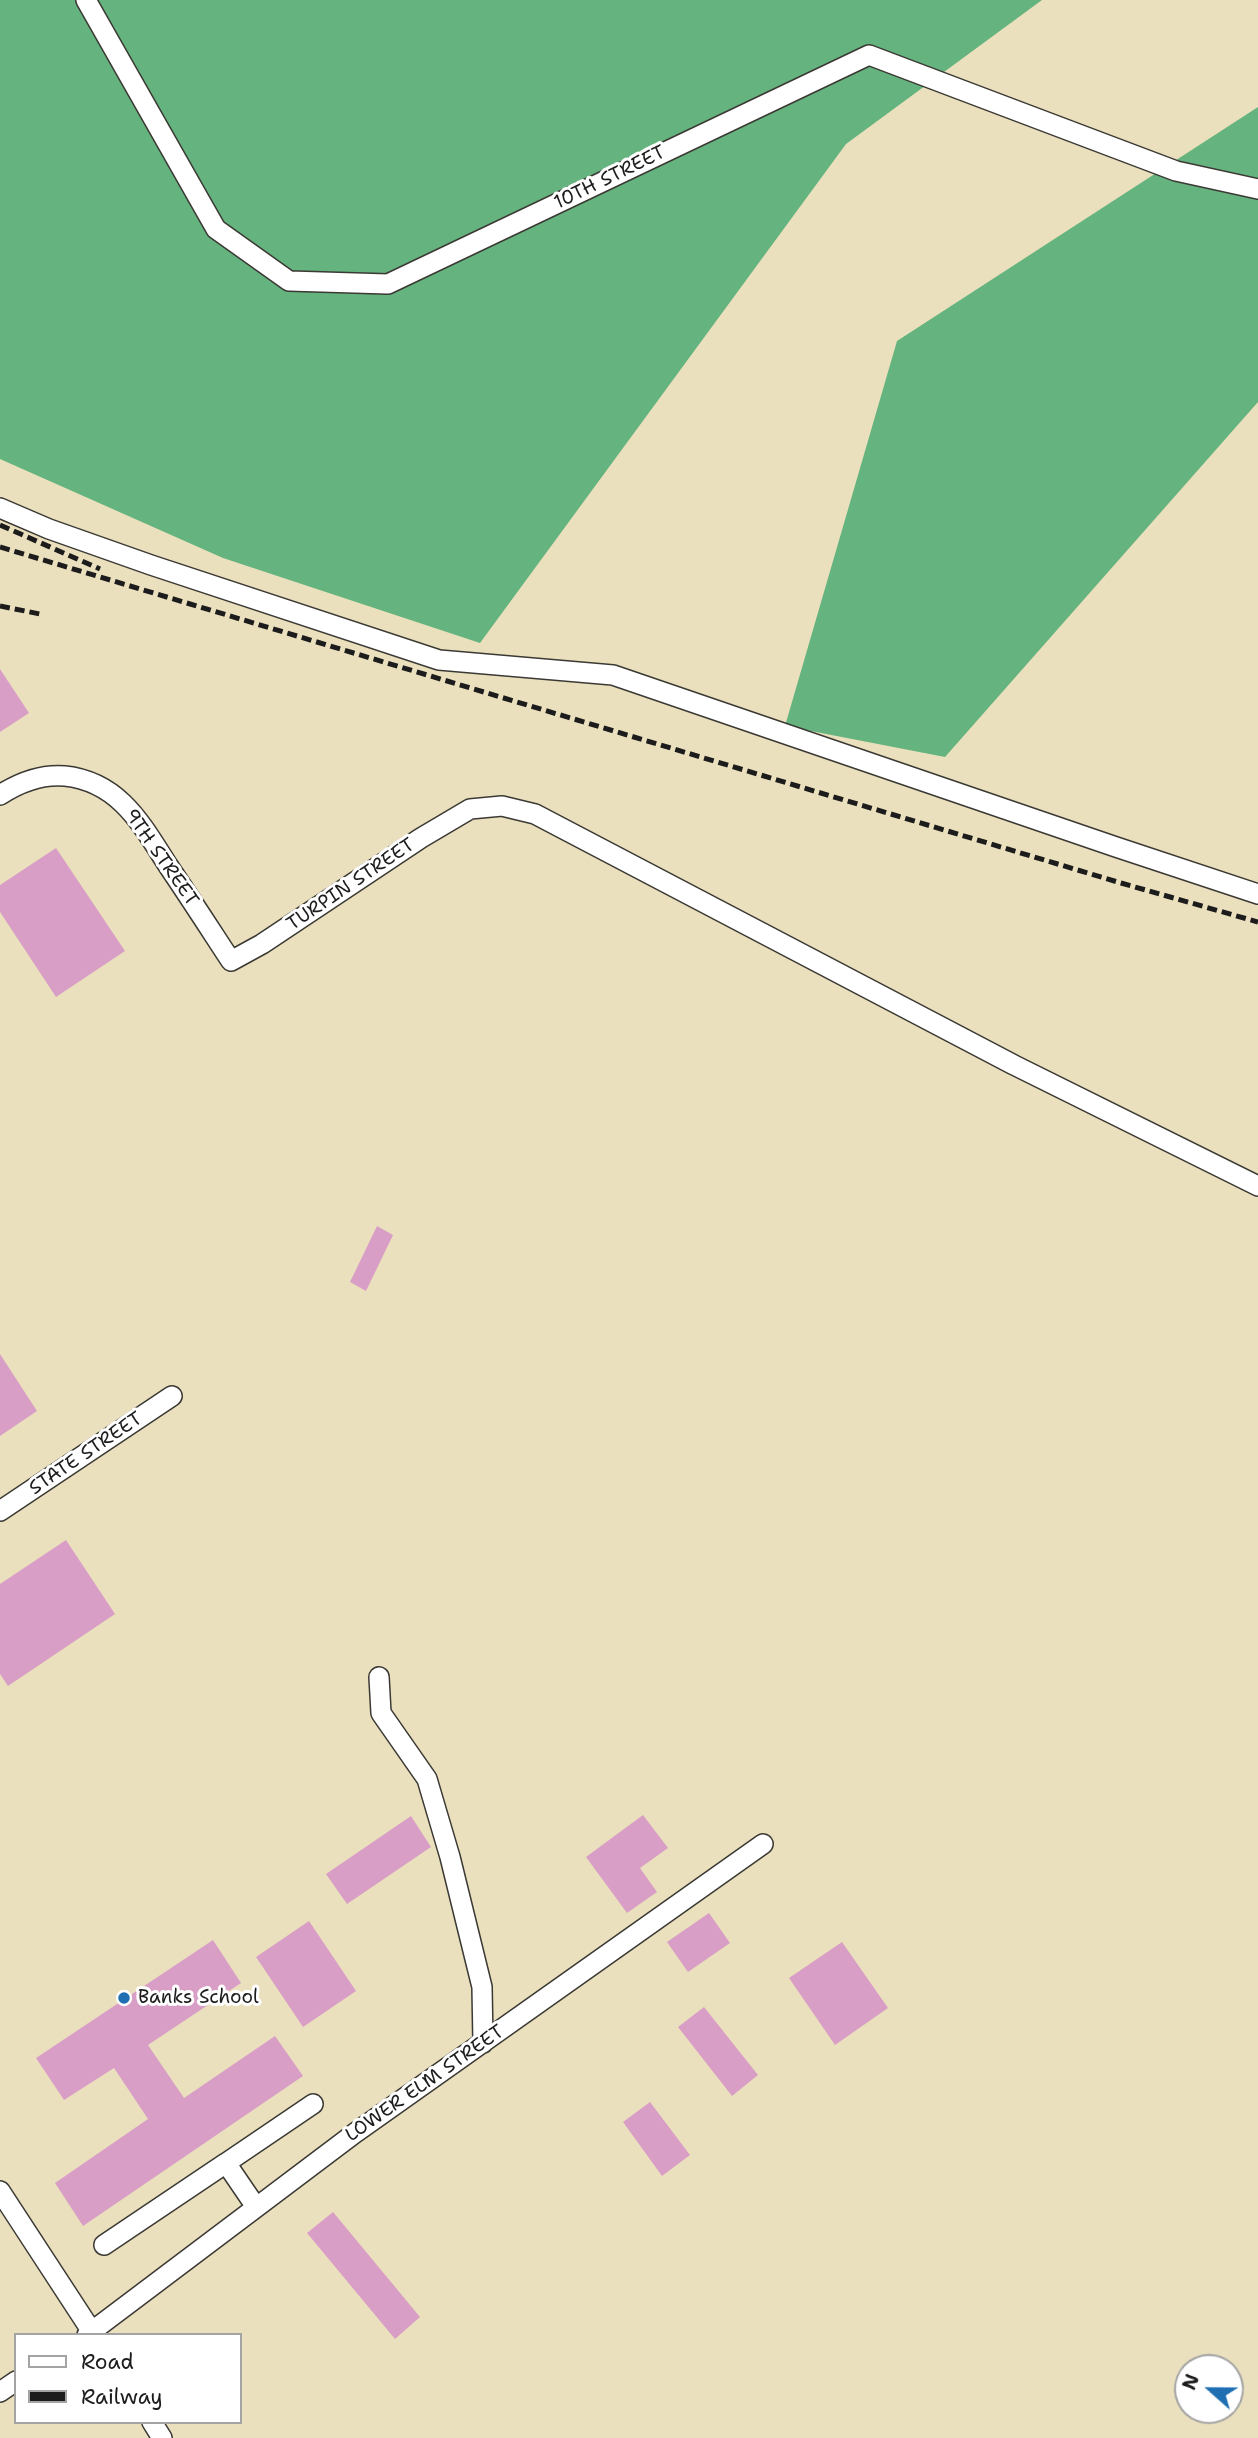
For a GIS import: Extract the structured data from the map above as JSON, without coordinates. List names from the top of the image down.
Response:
{
  "streets": {
    "street": [
      "10TH STREET",
      "9TH STREET",
      "TURPIN STREET",
      "STATE STREET",
      "LOWER ELM STREET"
    ]
  },
  "crossings": [
    ["9TH STREET", "TURPIN STREET"]
  ],
  "places": ["Banks School"],
  "legend": ["Road", "Railway"],
  "north": "left"
}
